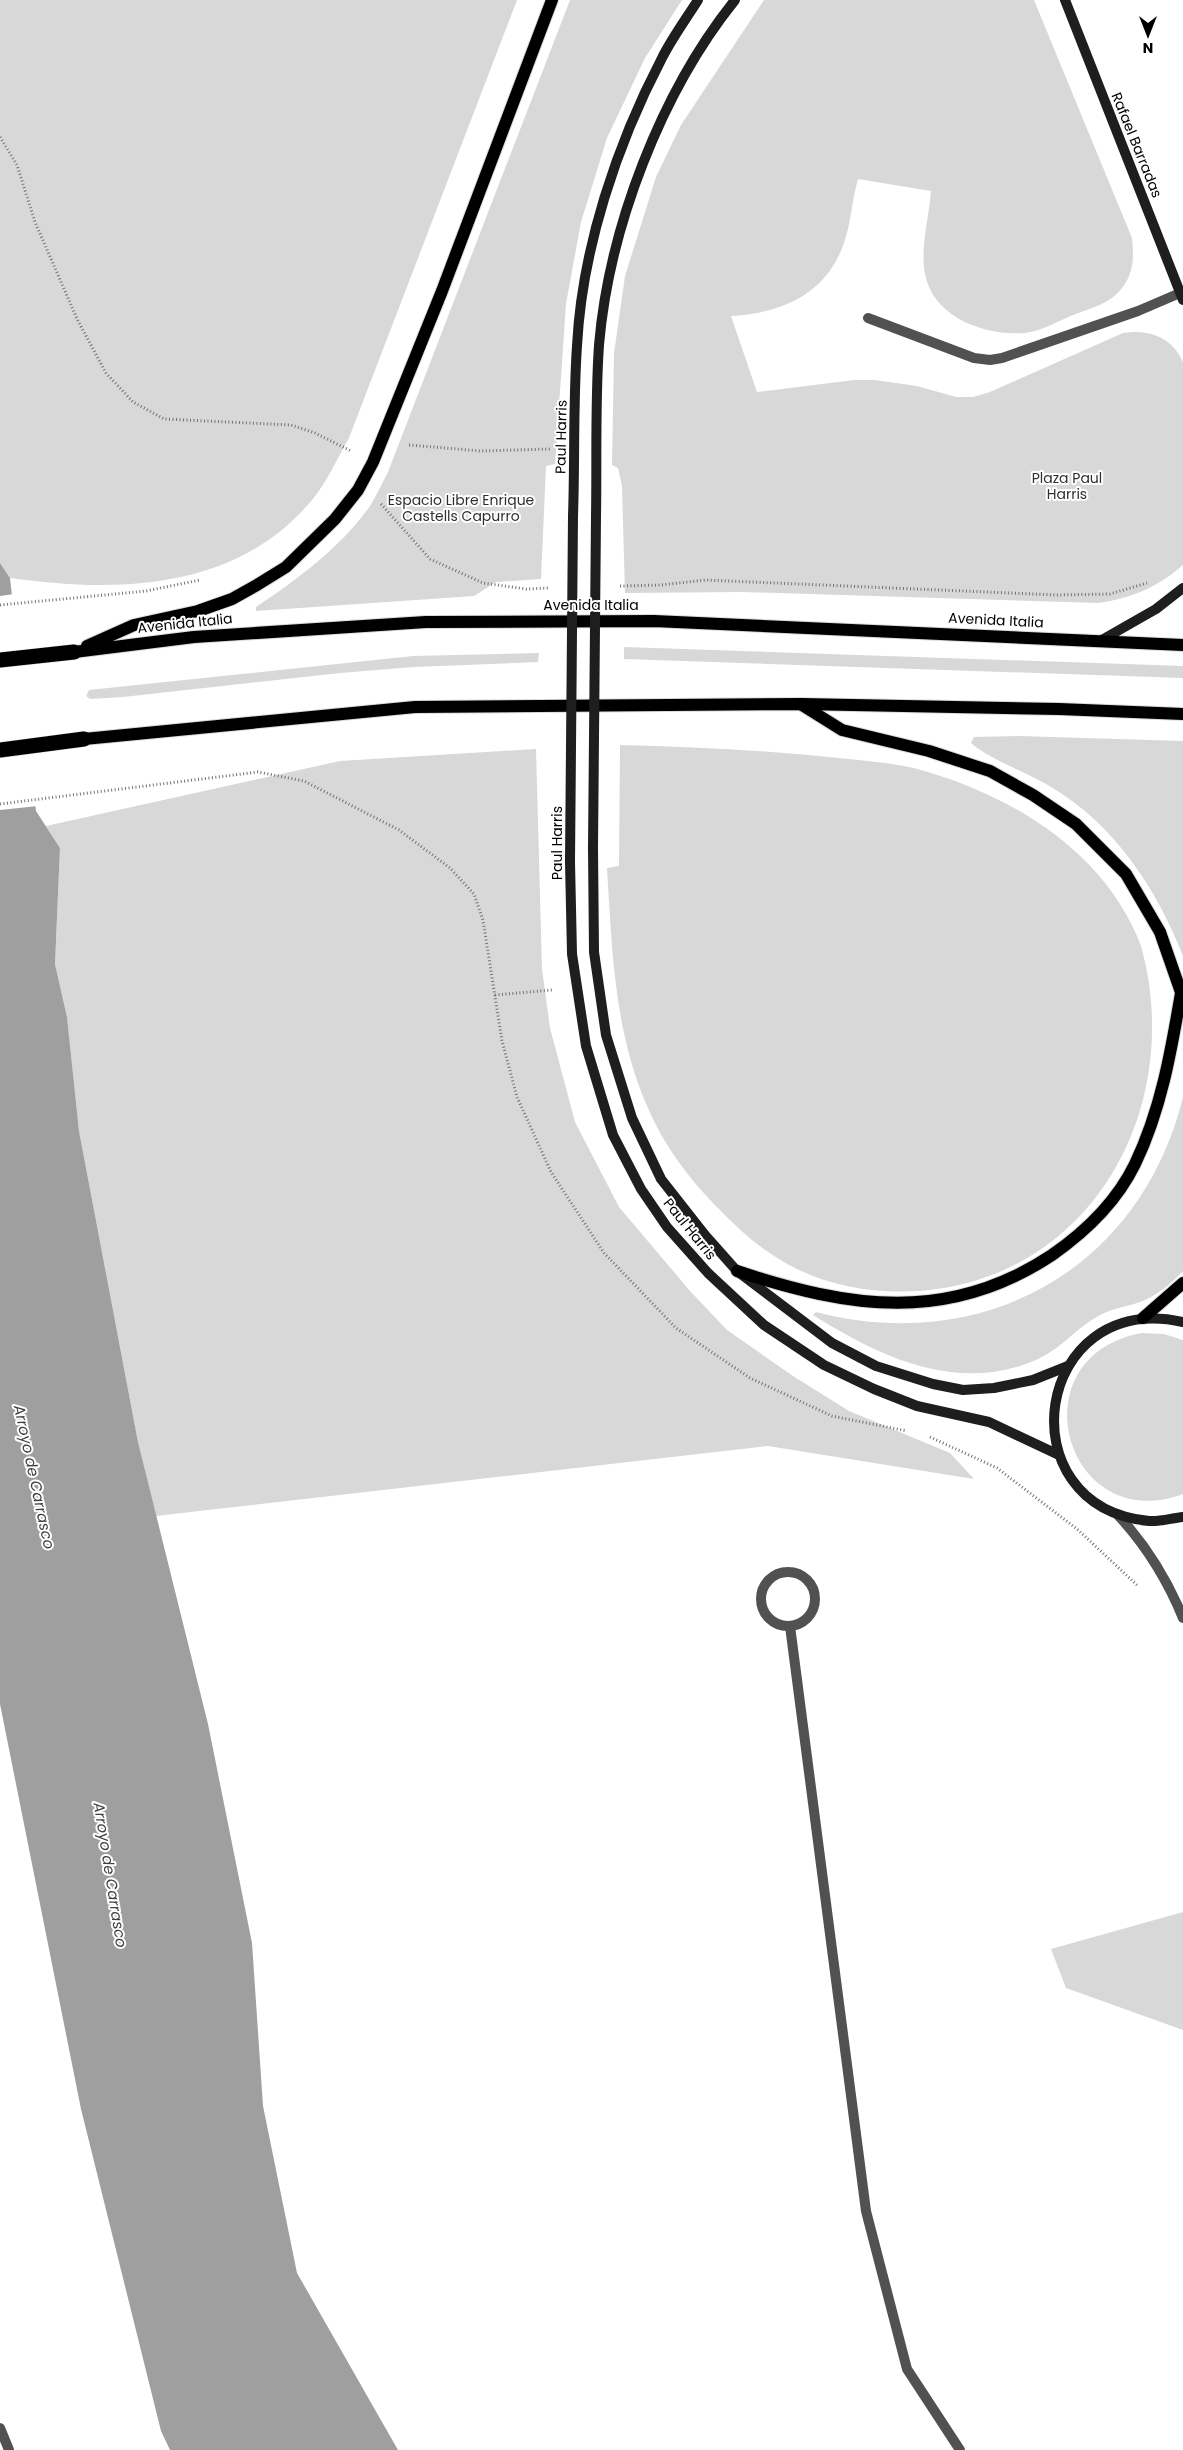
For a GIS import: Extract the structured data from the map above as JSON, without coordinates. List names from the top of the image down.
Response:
{
  "streets": {
    "highway": ["Avenida Italia"],
    "main road": ["Rafael Barradas", "Paul Harris"]
  },
  "water": ["Arroyo de Carrasco"],
  "parks": ["Plaza Paul Harris", "Espacio Libre Enrique Castells Capurro"],
  "north": "bottom"
}
